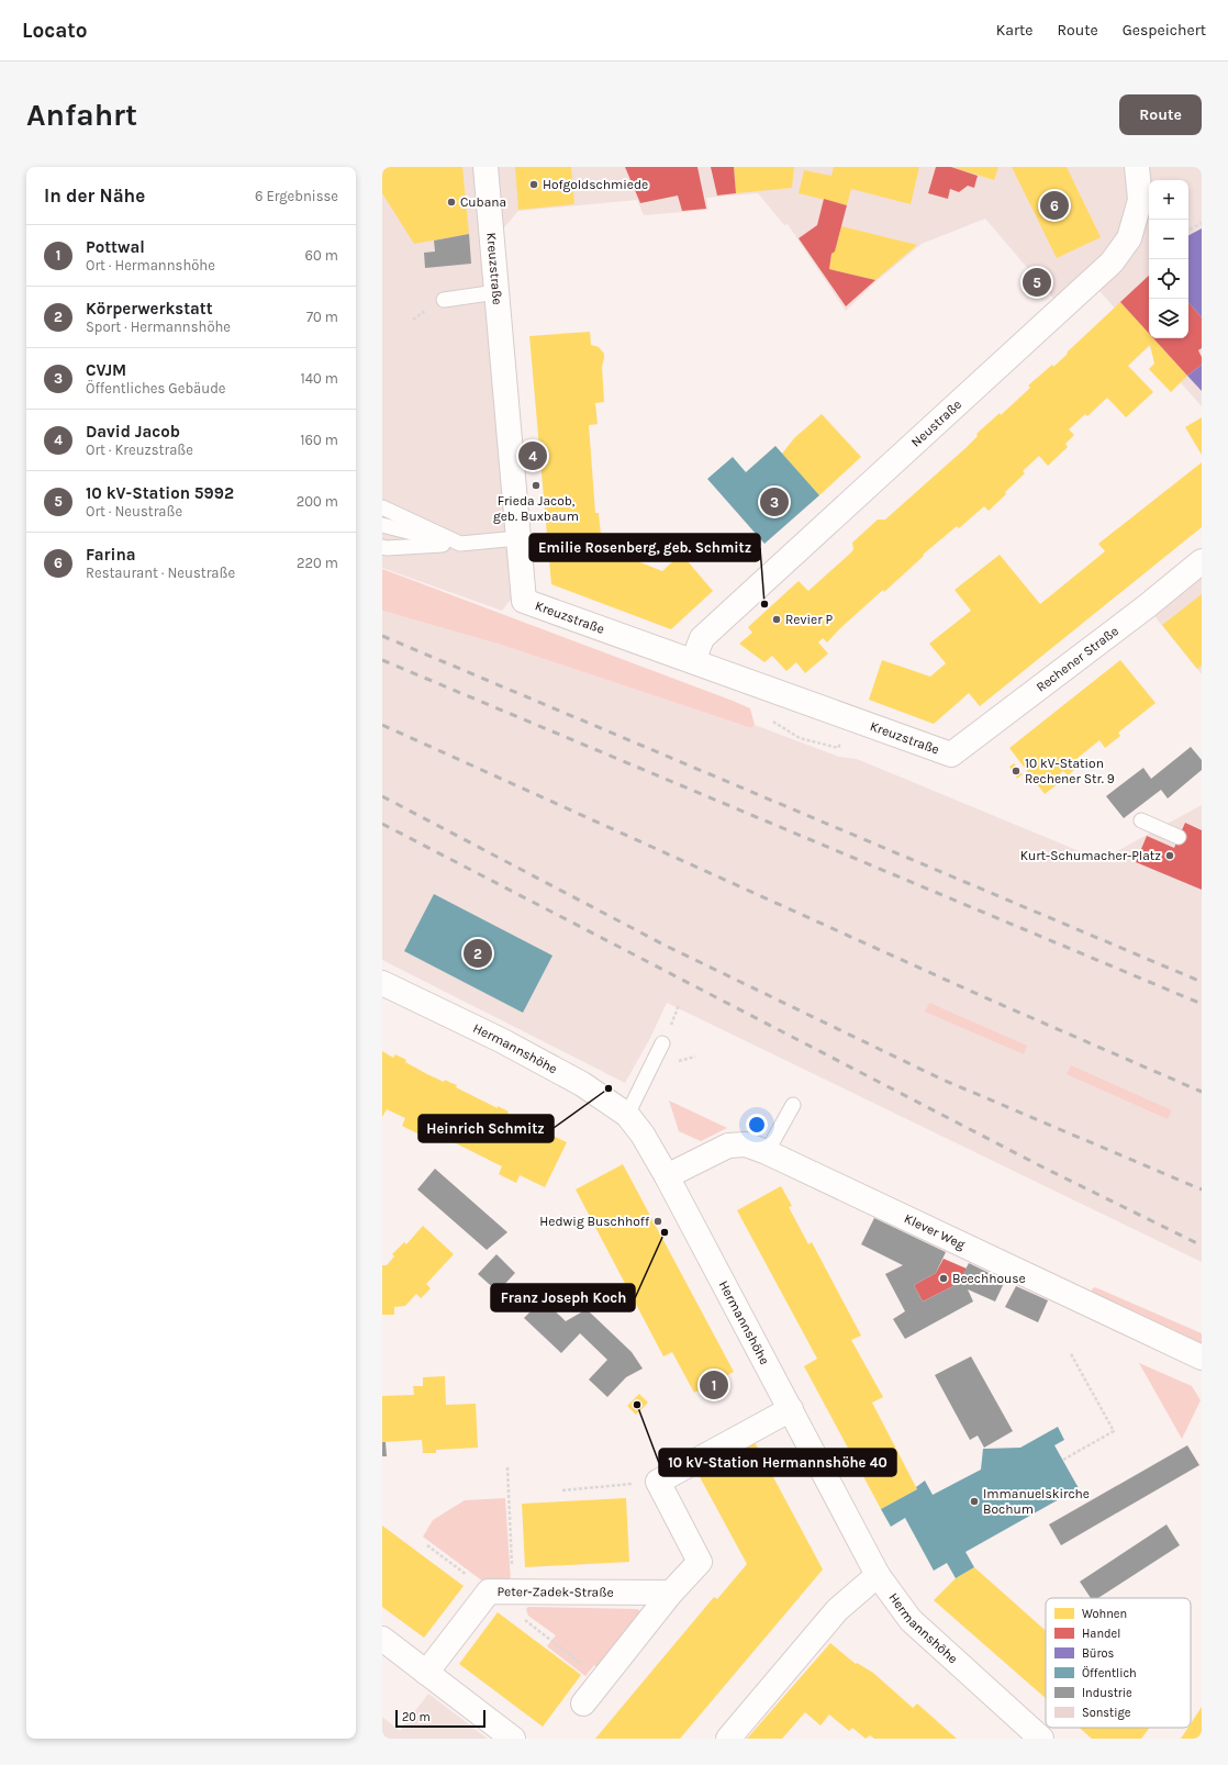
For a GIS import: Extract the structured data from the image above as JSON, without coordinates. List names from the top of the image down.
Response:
{
  "streets": {
    "street": [
      "Kreuzstraße",
      "Neustraße",
      "Rechener Straße",
      "Hermannshöhe",
      "Klever Weg",
      "Peter-Zadek-Straße"
    ]
  },
  "crossings": [
    ["Kreuzstraße", "Neustraße"],
    ["Kreuzstraße", "Rechener Straße"],
    ["Hermannshöhe", "Klever Weg"]
  ],
  "places": [
    "Hofgoldschmiede",
    "Cubana",
    "Frieda Jacob, geb. Buxbaum",
    "Emilie Rosenberg, geb. Schmitz",
    "Revier P",
    "10 kV-Station Rechener Str. 9",
    "Kurt-Schumacher-Platz",
    "Heinrich Schmitz",
    "Hedwig Buschhoff",
    "Franz Joseph Koch",
    "Beechhouse",
    "10 kV-Station Hermannshöhe 40",
    "Immanuelskirche Bochum"
  ],
  "legend": [
    "Wohnen",
    "Handel",
    "Büros",
    "Öffentlich",
    "Industrie",
    "Sonstige"
  ],
  "scale_bar": "20 m",
  "page": {
    "header": "Locato",
    "nav": ["Karte", "Route", "Gespeichert"],
    "buttons": "Route",
    "title": "Anfahrt",
    "heading": ["In der Nähe", "6 Ergebnisse"],
    "map_buttons": ["+", "−"],
    "pins": [
      "6",
      "5",
      "4",
      "3",
      "2",
      "1"
    ],
    "list": [
      {
        "mark": "1",
        "name": "Pottwal",
        "note": "Ort · Hermannshöhe",
        "value": "60 m"
      },
      {
        "mark": "2",
        "name": "Körperwerkstatt",
        "note": "Sport · Hermannshöhe",
        "value": "70 m"
      },
      {
        "mark": "3",
        "name": "CVJM",
        "note": "Öffentliches Gebäude",
        "value": "140 m"
      },
      {
        "mark": "4",
        "name": "David Jacob",
        "note": "Ort · Kreuzstraße",
        "value": "160 m"
      },
      {
        "mark": "5",
        "name": "10 kV-Station 5992",
        "note": "Ort · Neustraße",
        "value": "200 m"
      },
      {
        "mark": "6",
        "name": "Farina",
        "note": "Restaurant · Neustraße",
        "value": "220 m"
      }
    ],
    "scale": "20 m"
  }
}
